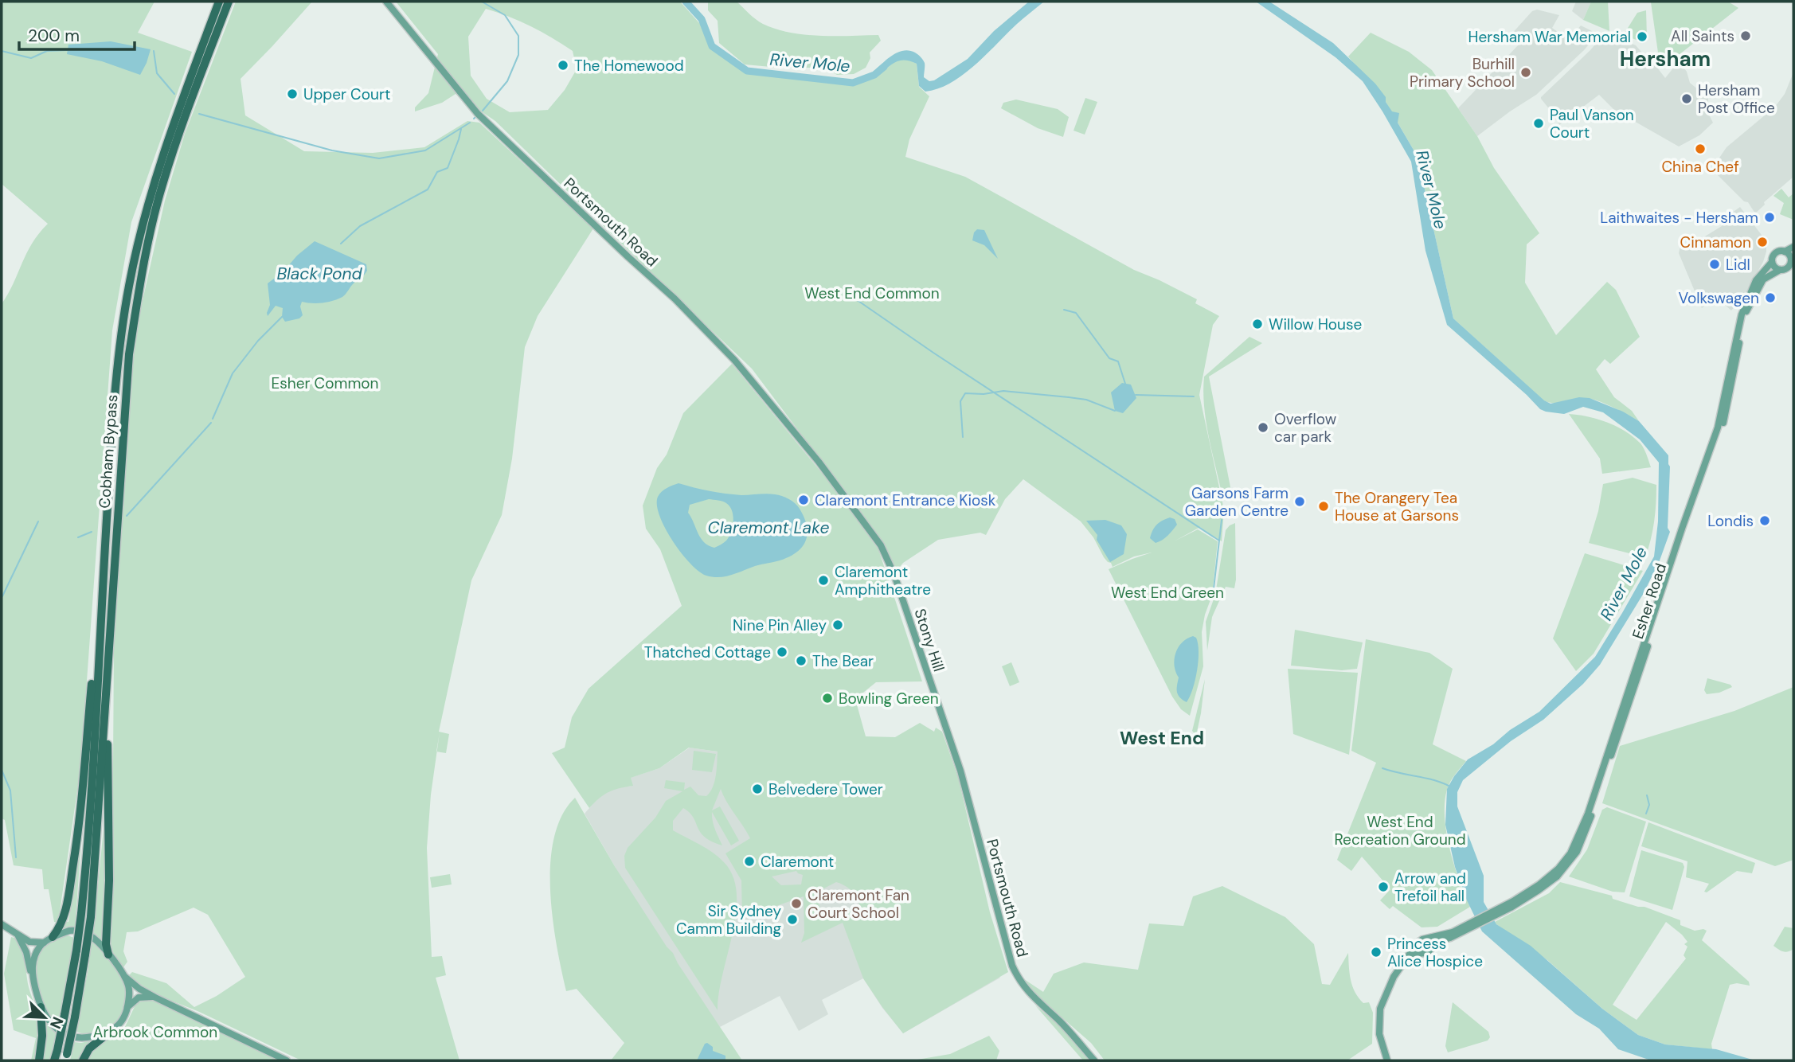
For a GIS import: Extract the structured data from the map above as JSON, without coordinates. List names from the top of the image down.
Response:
{
  "streets": {
    "highway": ["Cobham Bypass"],
    "main road": ["Portsmouth Road", "Esher Road", "Stony Hill"]
  },
  "crossings": [
    ["Portsmouth Road", "Stony Hill"]
  ],
  "districts": ["Hersham", "West End"],
  "water": ["River Mole", "Black Pond", "Claremont Lake"],
  "parks": [
    "West End Common",
    "Esher Common",
    "West End Green",
    "West End Recreation Ground",
    "Arbrook Common"
  ],
  "places": [
    "All Saints",
    "Hersham War Memorial",
    "The Homewood",
    "Burhill Primary School",
    "Upper Court",
    "Hersham Post Office",
    "Paul Vanson Court",
    "China Chef",
    "Laithwaites - Hersham",
    "Cinnamon",
    "Lidl",
    "Volkswagen",
    "Willow House",
    "Overflow car park",
    "Claremont Entrance Kiosk",
    "Garsons Farm Garden Centre",
    "The Orangery Tea House at Garsons",
    "Londis",
    "Claremont Amphitheatre",
    "Nine Pin Alley",
    "Thatched Cottage",
    "The Bear",
    "Bowling Green",
    "Belvedere Tower",
    "Claremont",
    "Arrow and Trefoil hall",
    "Claremont Fan Court School",
    "Sir Sydney Camm Building",
    "Princess Alice Hospice"
  ],
  "scale_bar": "200 m",
  "north": "bottom right"
}
